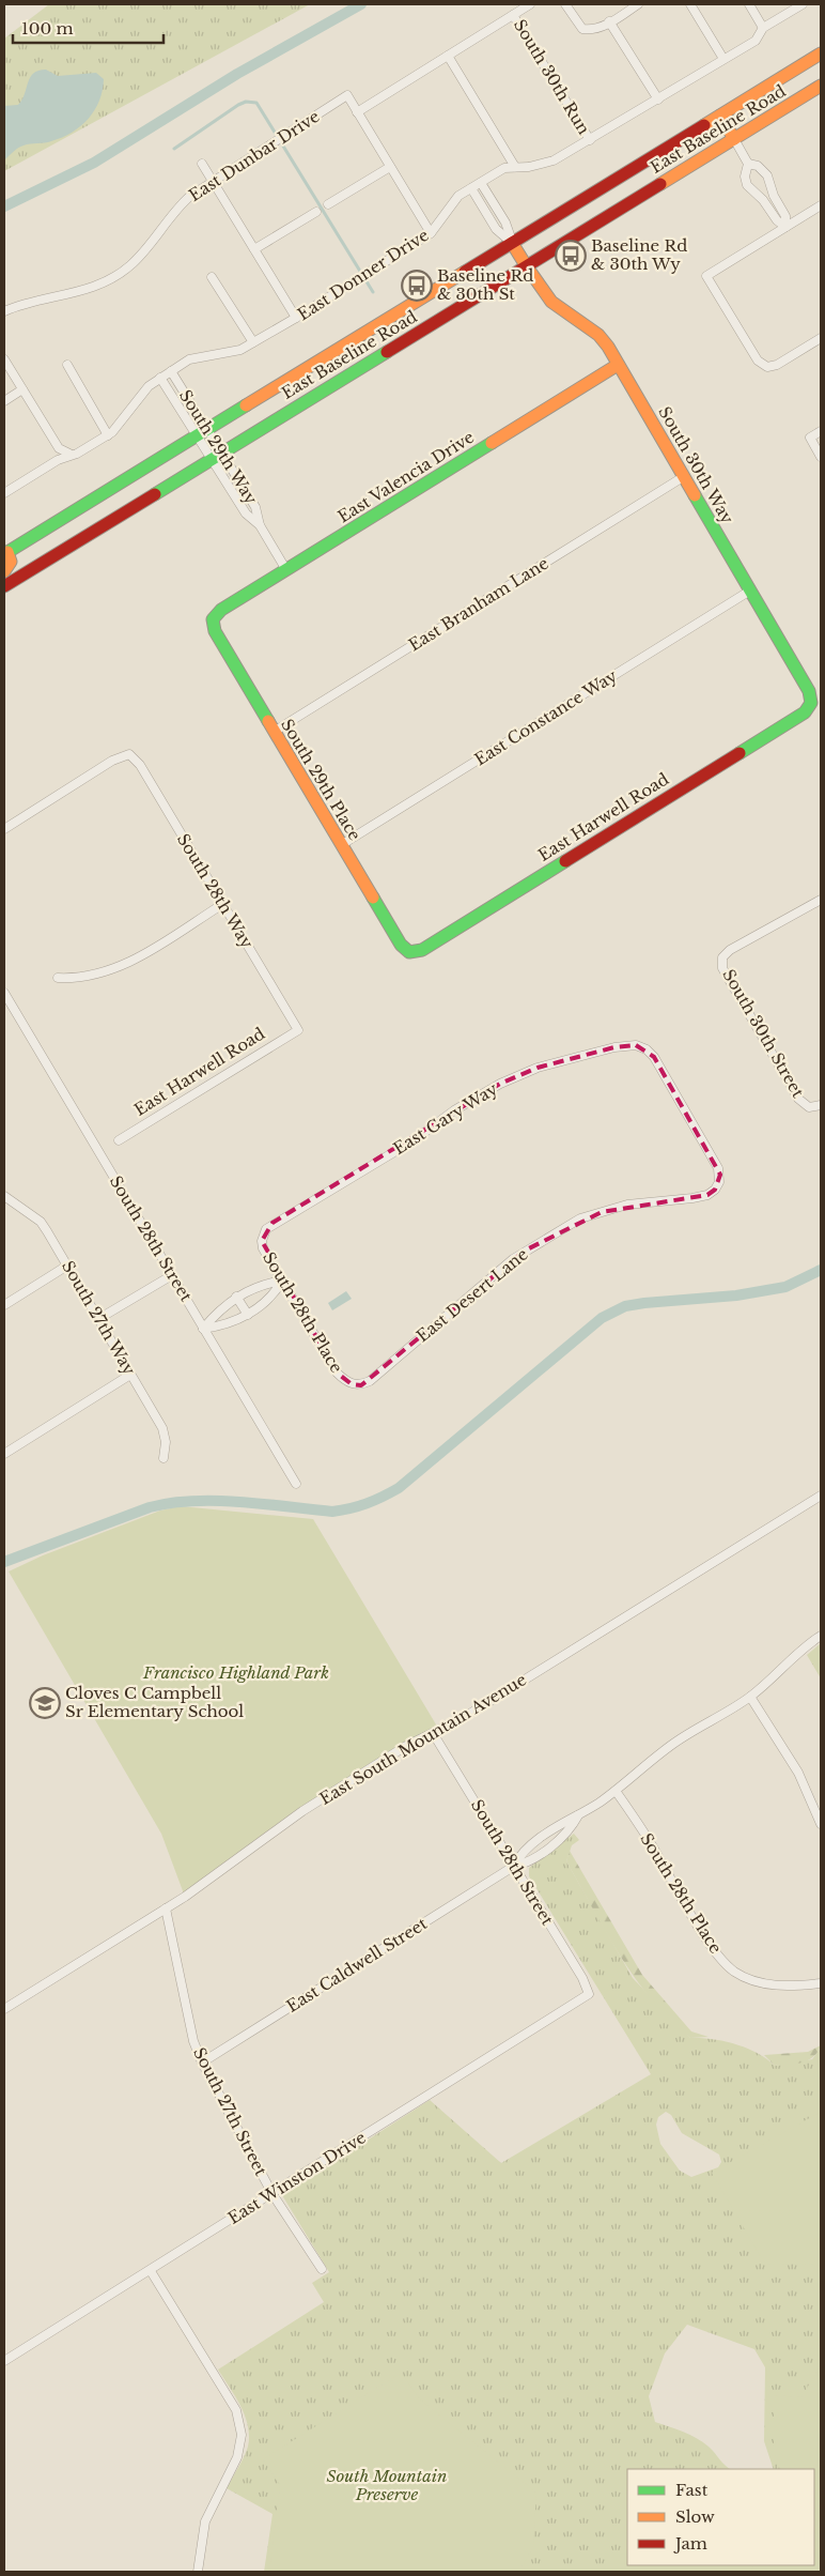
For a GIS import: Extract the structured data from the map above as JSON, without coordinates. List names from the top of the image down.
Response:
{
  "streets": {
    "main road": [
      "East Baseline Road",
      "South 30th Way",
      "East Valencia Drive",
      "South 29th Place",
      "East Harwell Road"
    ],
    "street": [
      "South 30th Run",
      "East Dunbar Drive",
      "East Donner Drive",
      "South 29th Way",
      "East Branham Lane",
      "East Constance Way",
      "South 28th Way",
      "South 30th Street",
      "East Gary Way",
      "South 28th Street",
      "East Desert Lane",
      "South 28th Place",
      "South 27th Way",
      "East South Mountain Avenue",
      "East Caldwell Street",
      "South 27th Street",
      "East Winston Drive"
    ]
  },
  "crossings": [
    ["South 30th Run", "East Donner Drive"],
    ["East Baseline Road", "South 29th Way"],
    ["East Baseline Road", "South 30th Way"],
    ["East Donner Drive", "South 29th Way"],
    ["South 29th Way", "East Valencia Drive"],
    ["South 30th Way", "East Valencia Drive"],
    ["South 30th Way", "East Branham Lane"],
    ["South 30th Way", "East Constance Way"],
    ["South 30th Way", "East Harwell Road"],
    ["East Valencia Drive", "South 29th Place"],
    ["East Branham Lane", "South 29th Place"],
    ["East Constance Way", "South 29th Place"],
    ["South 29th Place", "East Harwell Road"],
    ["East Harwell Road", "South 28th Way"],
    ["East Gary Way", "East Desert Lane"],
    ["East Gary Way", "South 28th Place"],
    ["South 28th Street", "East South Mountain Avenue"],
    ["South 28th Street", "East Caldwell Street"],
    ["South 28th Street", "East Winston Drive"],
    ["East Desert Lane", "South 28th Place"],
    ["South 28th Place", "East Caldwell Street"],
    ["East South Mountain Avenue", "South 27th Street"],
    ["East Caldwell Street", "South 27th Street"],
    ["South 27th Street", "East Winston Drive"]
  ],
  "parks": ["Francisco Highland Park", "South Mountain Preserve"],
  "places": {
    "bus stop": ["Baseline Rd & 30th Wy", "Baseline Rd & 30th St"],
    "school or university": ["Cloves C Campbell Sr Elementary School"]
  },
  "legend": ["Fast", "Slow", "Jam"],
  "scale_bar": "100 m"
}
